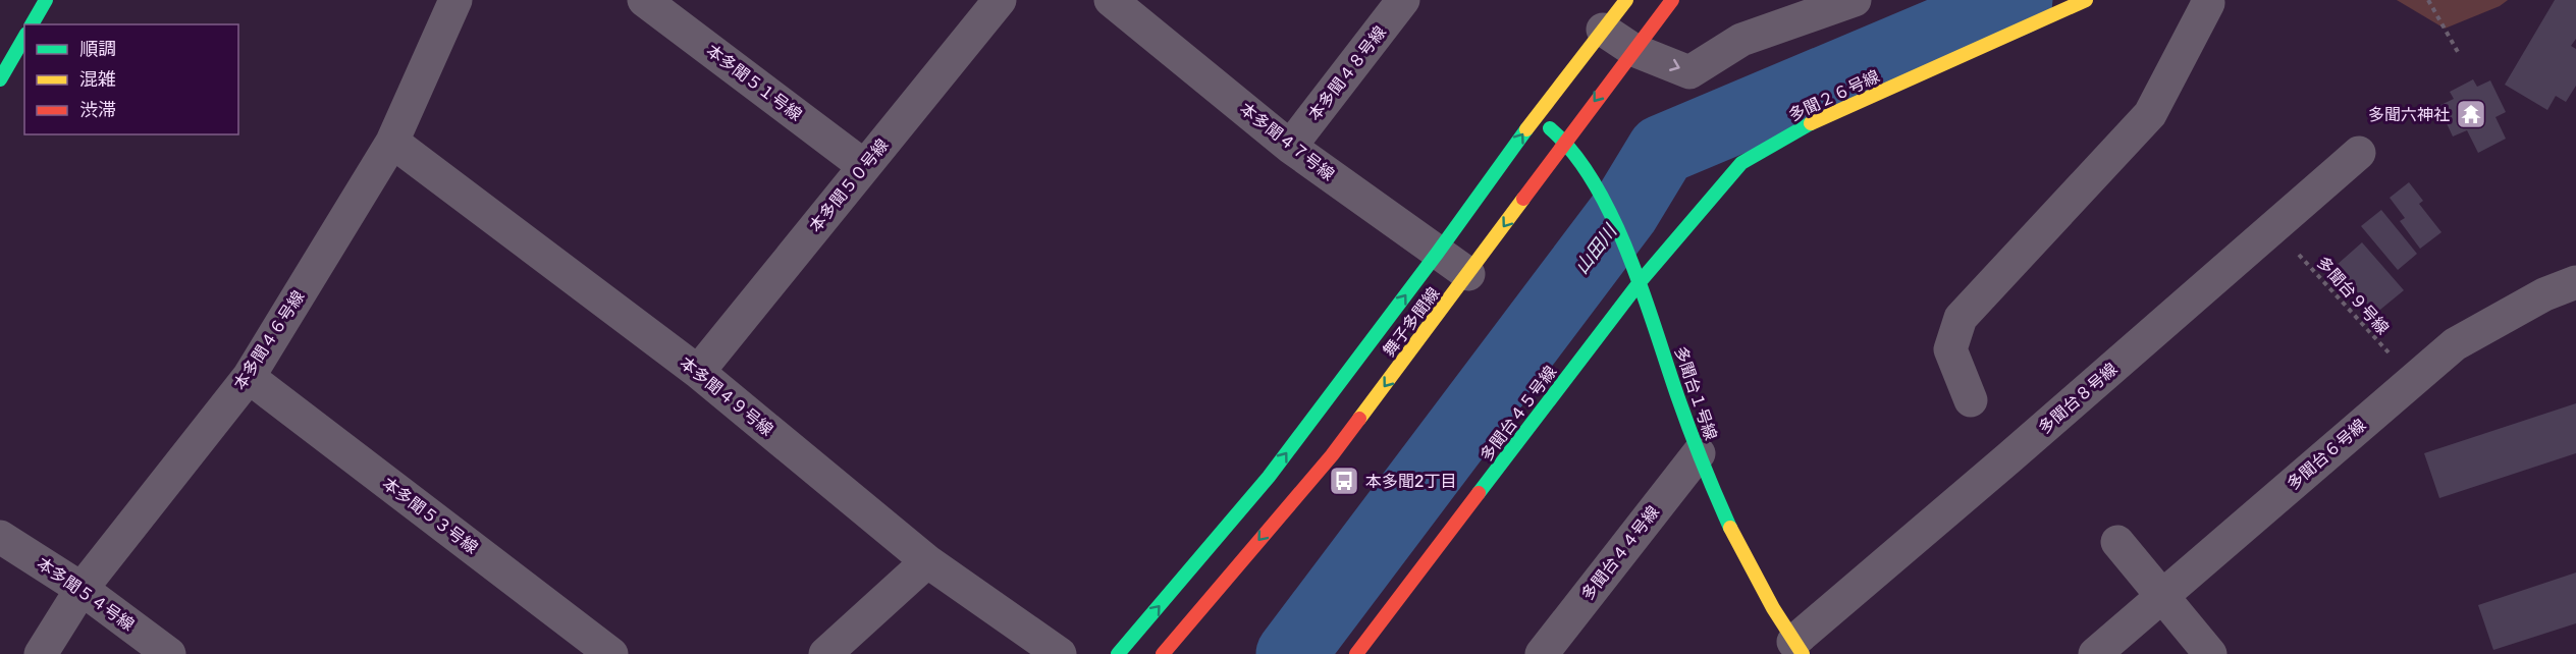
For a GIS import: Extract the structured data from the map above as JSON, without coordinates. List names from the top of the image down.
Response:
{
  "streets": {
    "street": [
      "本多聞４８号線",
      "本多聞５１号線",
      "多聞２６号線",
      "本多聞４７号線",
      "本多聞５０号線",
      "舞子多聞線",
      "本多聞４６号線",
      "多聞台１号線",
      "本多聞４９号線",
      "多聞台８号線",
      "多聞台４５号線",
      "多聞台６号線",
      "本多聞５３号線",
      "多聞台４４号線",
      "本多聞５４号線"
    ],
    "path": ["多聞台９号線"]
  },
  "crossings": [
    ["本多聞４８号線", "本多聞４７号線"],
    ["本多聞５１号線", "本多聞５０号線"],
    ["多聞２６号線", "多聞台１号線"],
    ["多聞２６号線", "多聞台４５号線"],
    ["本多聞４７号線", "舞子多聞線"],
    ["本多聞５０号線", "本多聞４９号線"],
    ["多聞台９号線", "多聞台８号線"],
    ["多聞台９号線", "多聞台６号線"],
    ["舞子多聞線", "多聞台１号線"],
    ["本多聞４６号線", "本多聞４９号線"],
    ["本多聞４６号線", "本多聞５３号線"],
    ["本多聞４６号線", "本多聞５４号線"],
    ["多聞台１号線", "多聞台８号線"],
    ["多聞台１号線", "多聞台４５号線"],
    ["多聞台１号線", "多聞台４４号線"]
  ],
  "water": ["山田川"],
  "places": {
    "temple": ["多聞六神社"],
    "bus stop": ["本多聞2丁目"]
  },
  "legend": ["順調", "混雑", "渋滞"]
}
